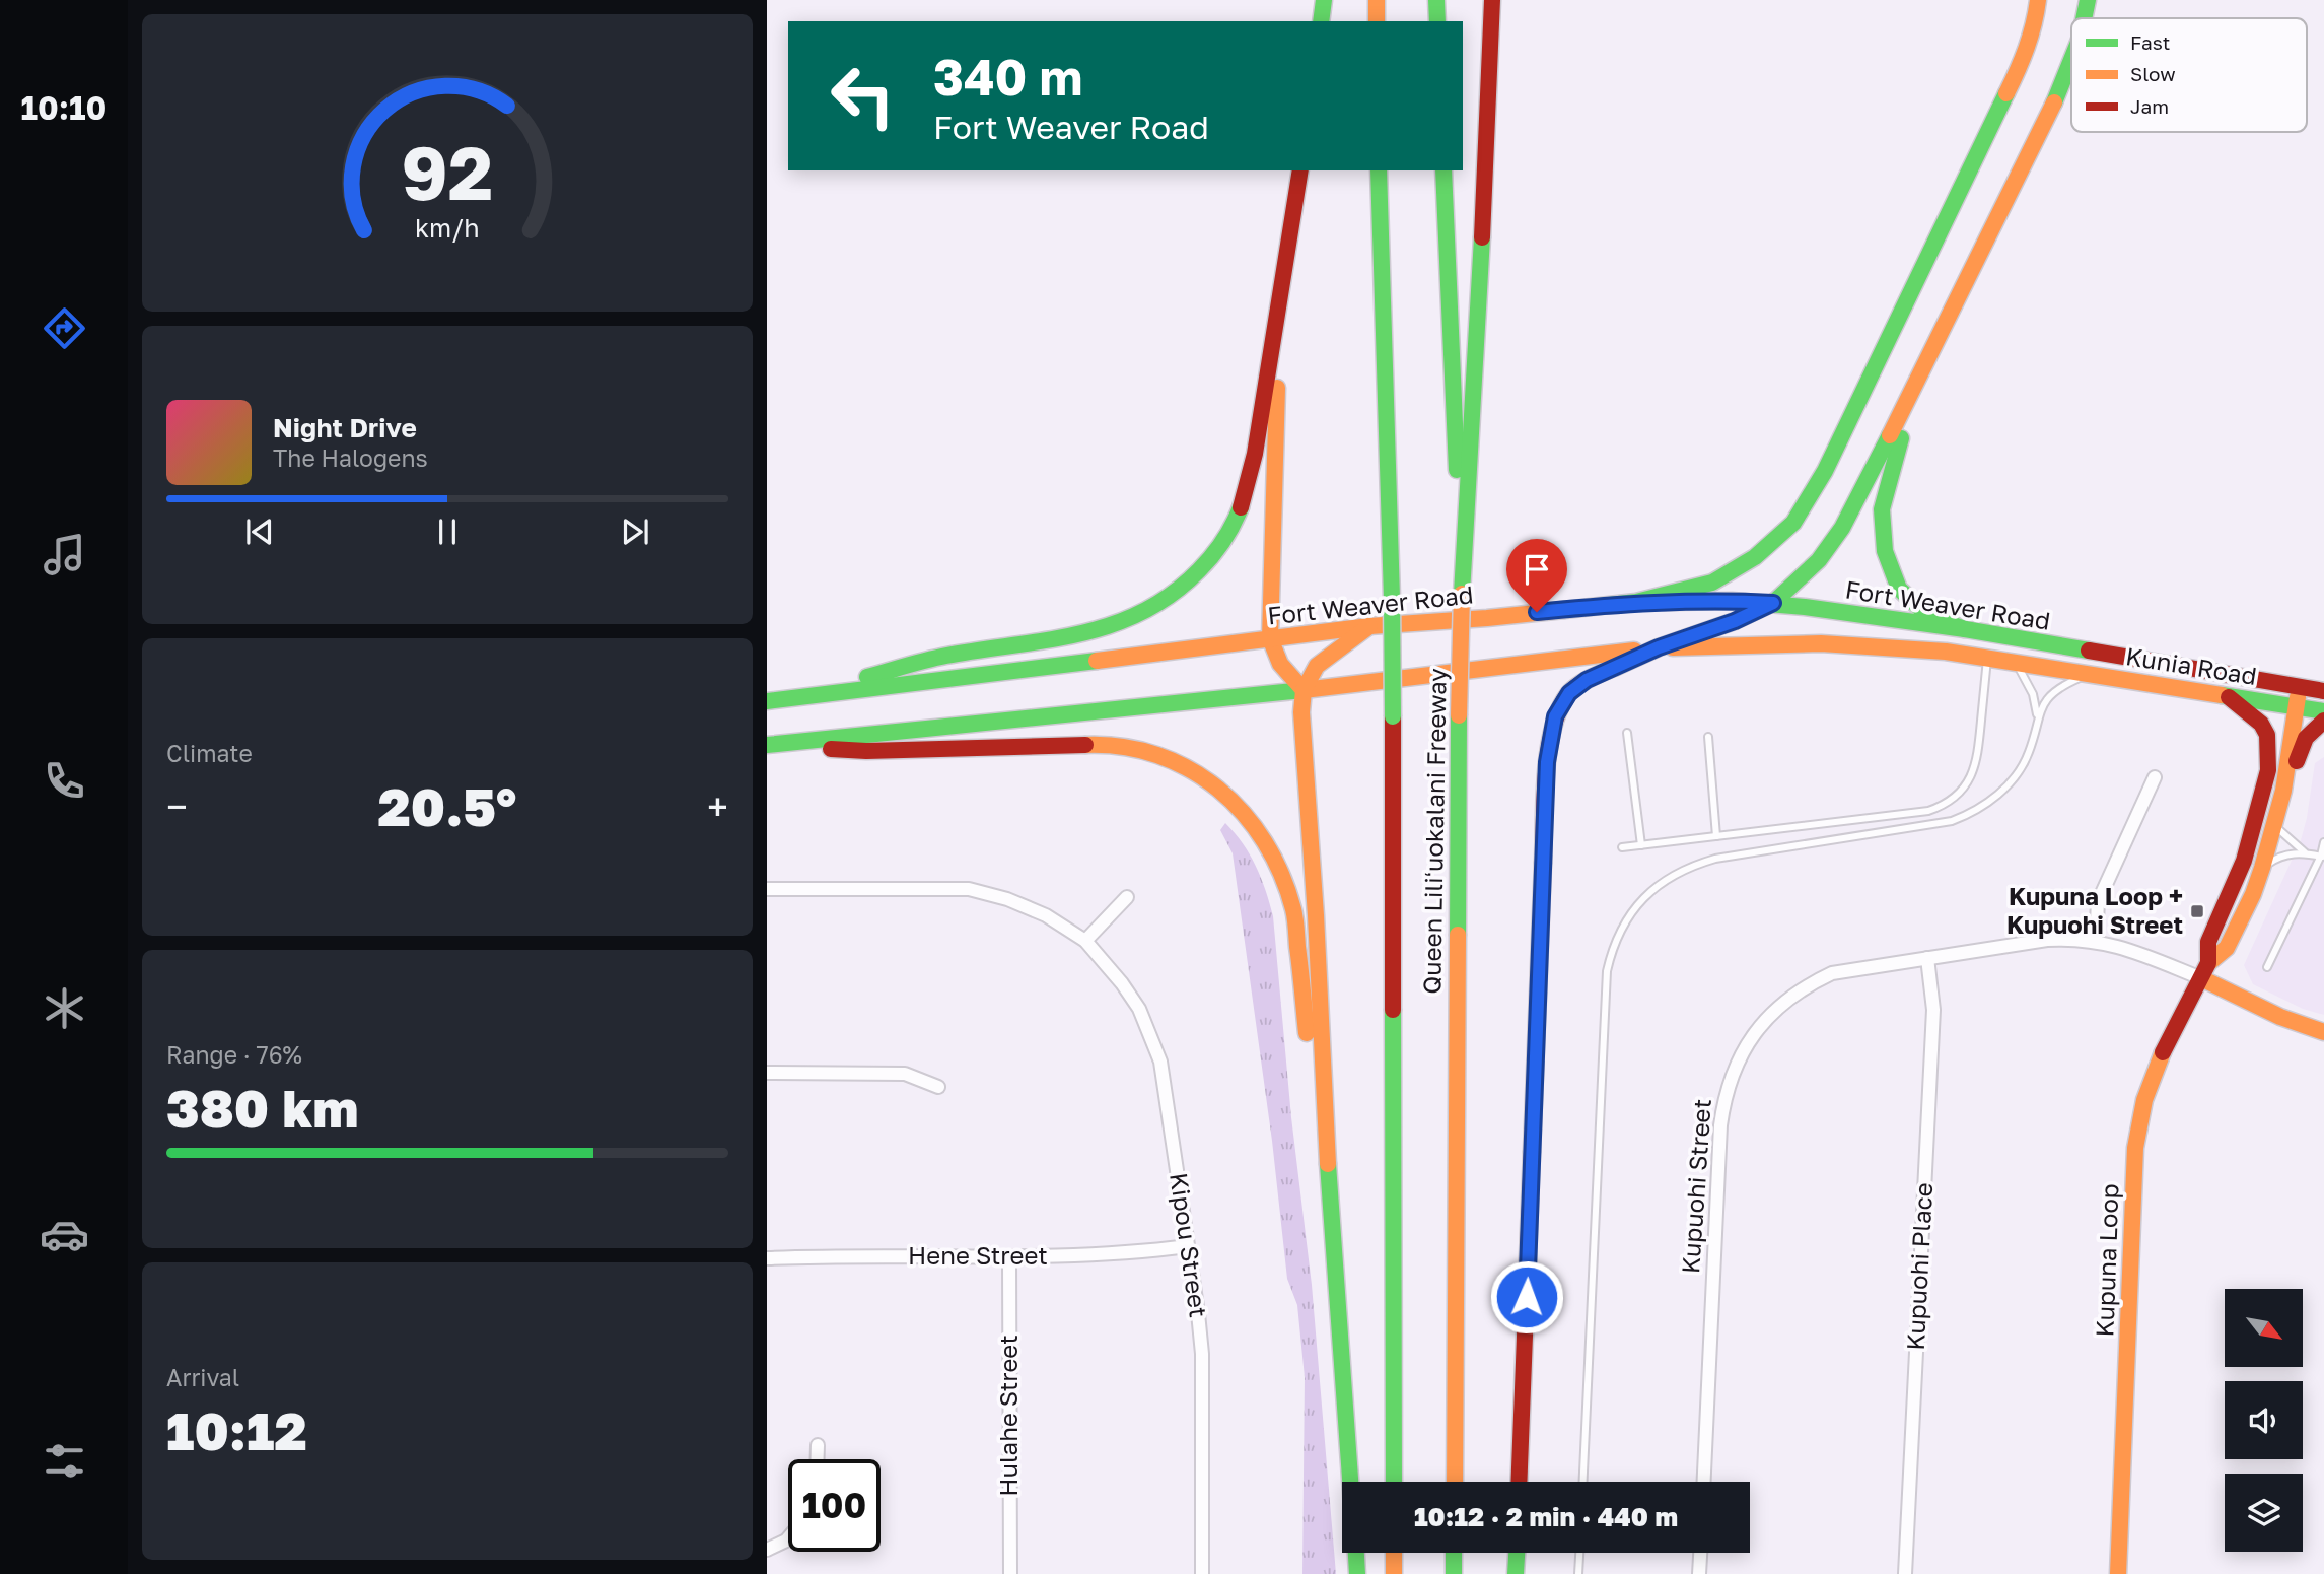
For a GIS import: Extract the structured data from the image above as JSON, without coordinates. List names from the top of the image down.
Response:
{
  "streets": {
    "main road": [
      "Fort Weaver Road",
      "Kunia Road",
      "Queen Liliʻuokalani Freeway",
      "Kupuohi Street",
      "Kupuna Loop"
    ],
    "street": [
      "Kipou Street",
      "Hene Street",
      "Kupuohi Place",
      "Hulahe Street"
    ]
  },
  "crossings": [
    ["Fort Weaver Road", "Kunia Road"],
    ["Kunia Road", "Kupuna Loop"],
    ["Kupuohi Street", "Kupuna Loop"],
    ["Kupuohi Street", "Kupuohi Place"],
    ["Kipou Street", "Hene Street"],
    ["Hene Street", "Hulahe Street"]
  ],
  "places": {
    "transit": ["Kupuna Loop + Kupuohi Street"]
  },
  "legend": ["Fast", "Slow", "Jam"],
  "north": "bottom right",
  "page": {
    "tabs": "10:10",
    "turn": ["340 m", "Fort Weaver Road"],
    "song": ["Night Drive", "The Halogens"],
    "tile": [
      "Climate",
      ["Range · 76%", "380 km"],
      ["Arrival", "10:12"]
    ],
    "heat": ["−", "20.5°", "+"],
    "limit": "100",
    "trip": "10:12 · 2 min · 440 m",
    "gauge": ["92", "km/h"]
  }
}
